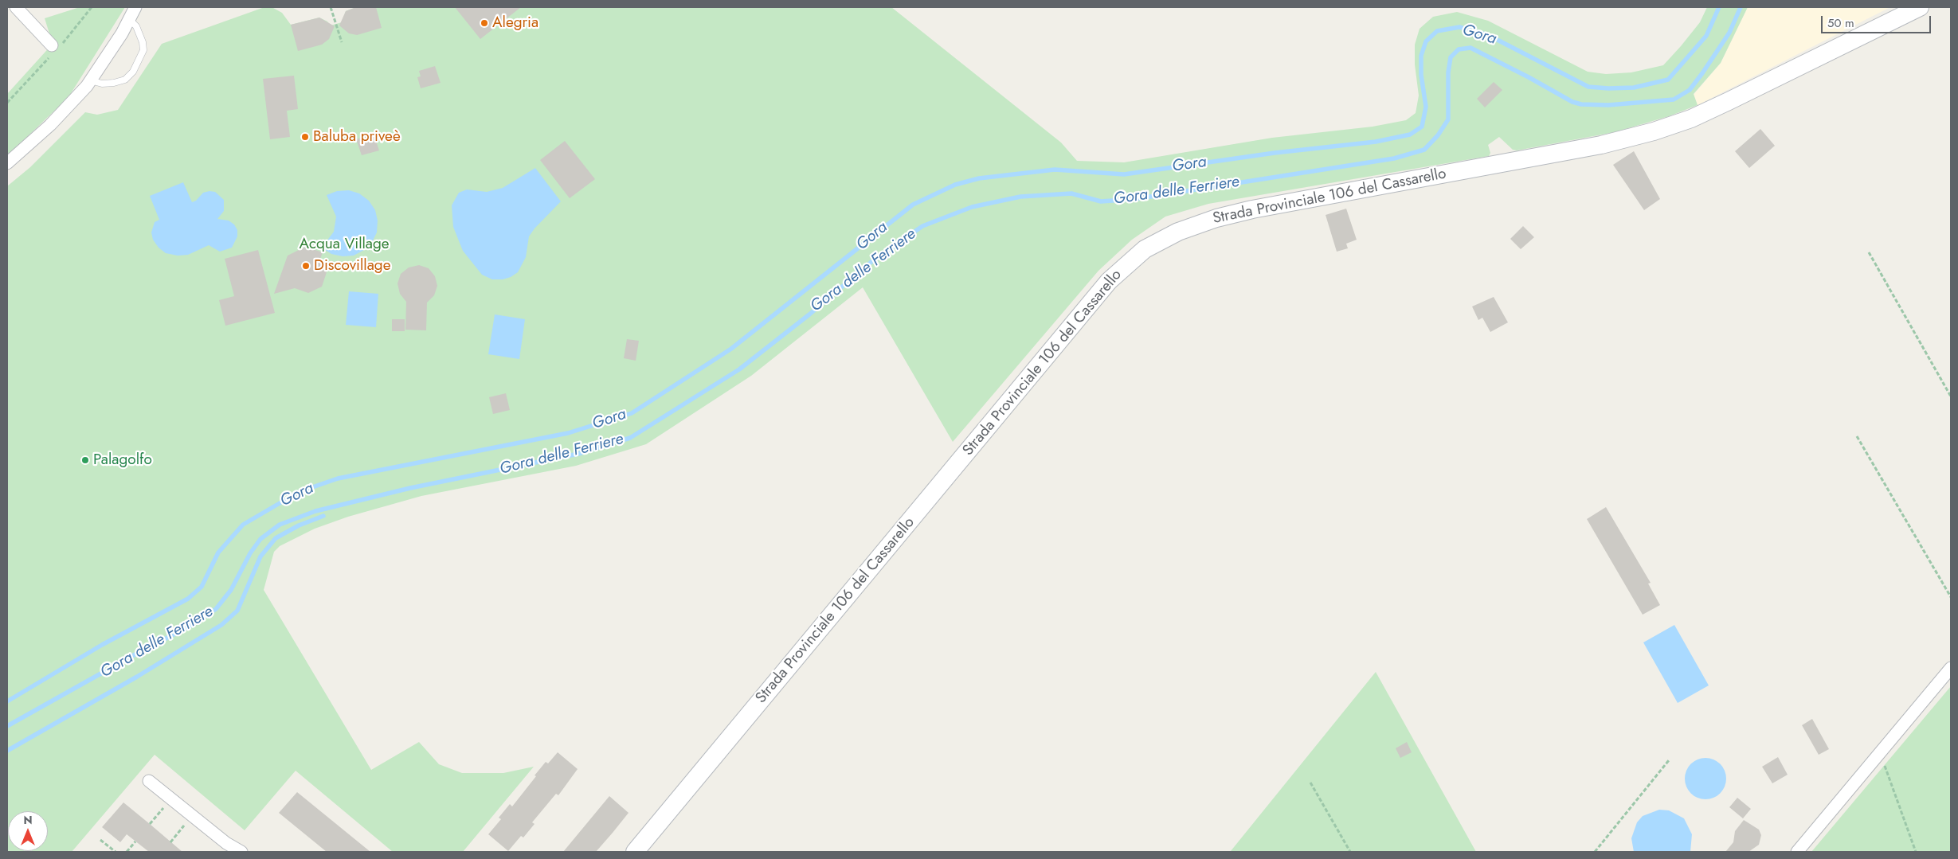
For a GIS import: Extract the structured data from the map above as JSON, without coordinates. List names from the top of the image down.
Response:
{
  "streets": {
    "street": ["Strada Provinciale 106 del Cassarello"]
  },
  "water": ["Gora", "Gora delle Ferriere"],
  "parks": ["Acqua Village"],
  "places": [
    "Alegria",
    "Baluba priveè",
    "Discovillage",
    "Palagolfo"
  ],
  "scale_bar": "50 m",
  "north": "top"
}
